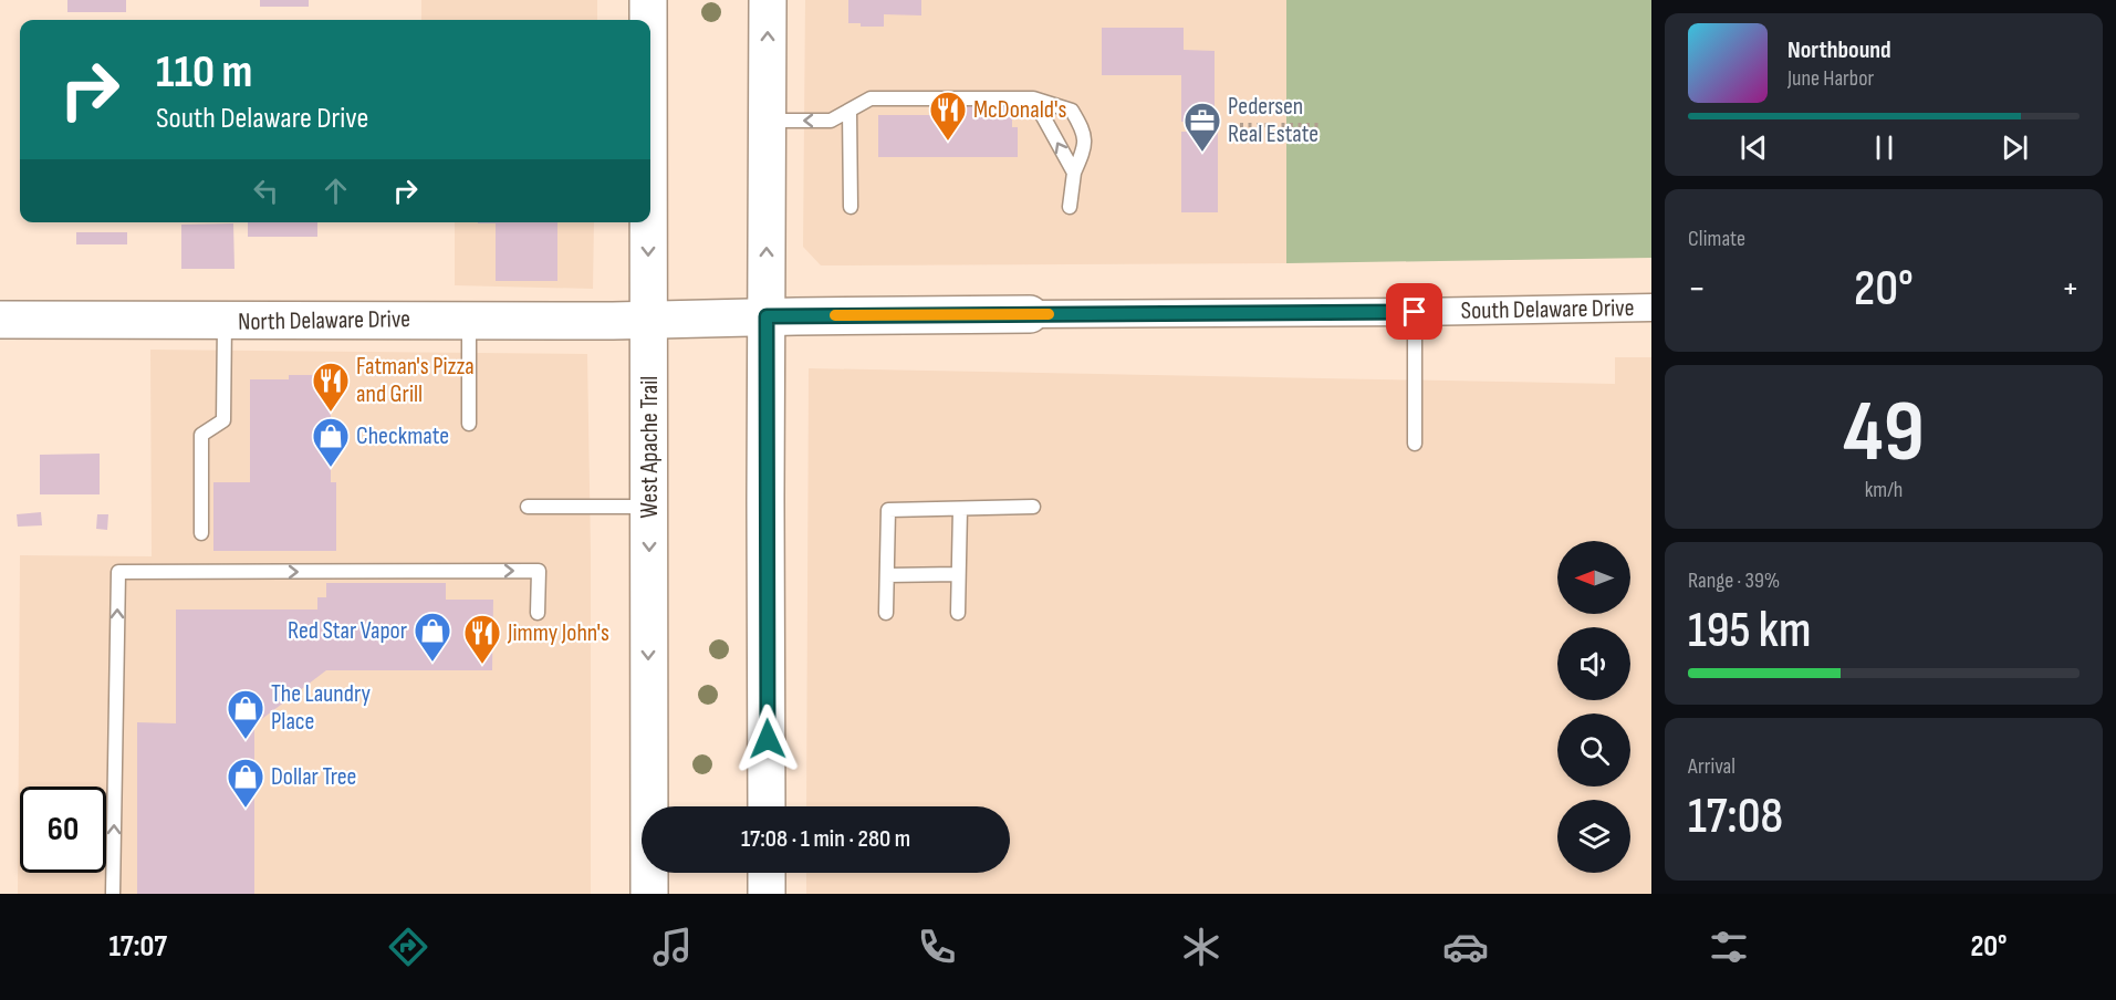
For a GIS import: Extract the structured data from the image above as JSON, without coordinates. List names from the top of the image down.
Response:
{
  "streets": {
    "main road": ["South Delaware Drive", "North Delaware Drive", "West Apache Trail"]
  },
  "crossings": [
    ["South Delaware Drive", "North Delaware Drive"],
    ["South Delaware Drive", "West Apache Trail"],
    ["North Delaware Drive", "West Apache Trail"]
  ],
  "places": {
    "restaurant": ["McDonald's", "Fatman's Pizza and Grill", "Jimmy John's"],
    "office": ["Pedersen Real Estate"],
    "shop": [
      "Checkmate",
      "Red Star Vapor",
      "The Laundry Place",
      "Dollar Tree"
    ]
  },
  "north": "left",
  "page": {
    "turn": ["110 m", "South Delaware Drive"],
    "song": ["Northbound", "June Harbor"],
    "tile": [
      "Climate",
      ["49", "km/h"],
      ["Range · 39%", "195 km"],
      ["Arrival", "17:08"]
    ],
    "heat": ["−", "20°", "+"],
    "limit": "60",
    "trip": "17:08 · 1 min · 280 m",
    "tabs": ["17:07", "20°"]
  }
}
